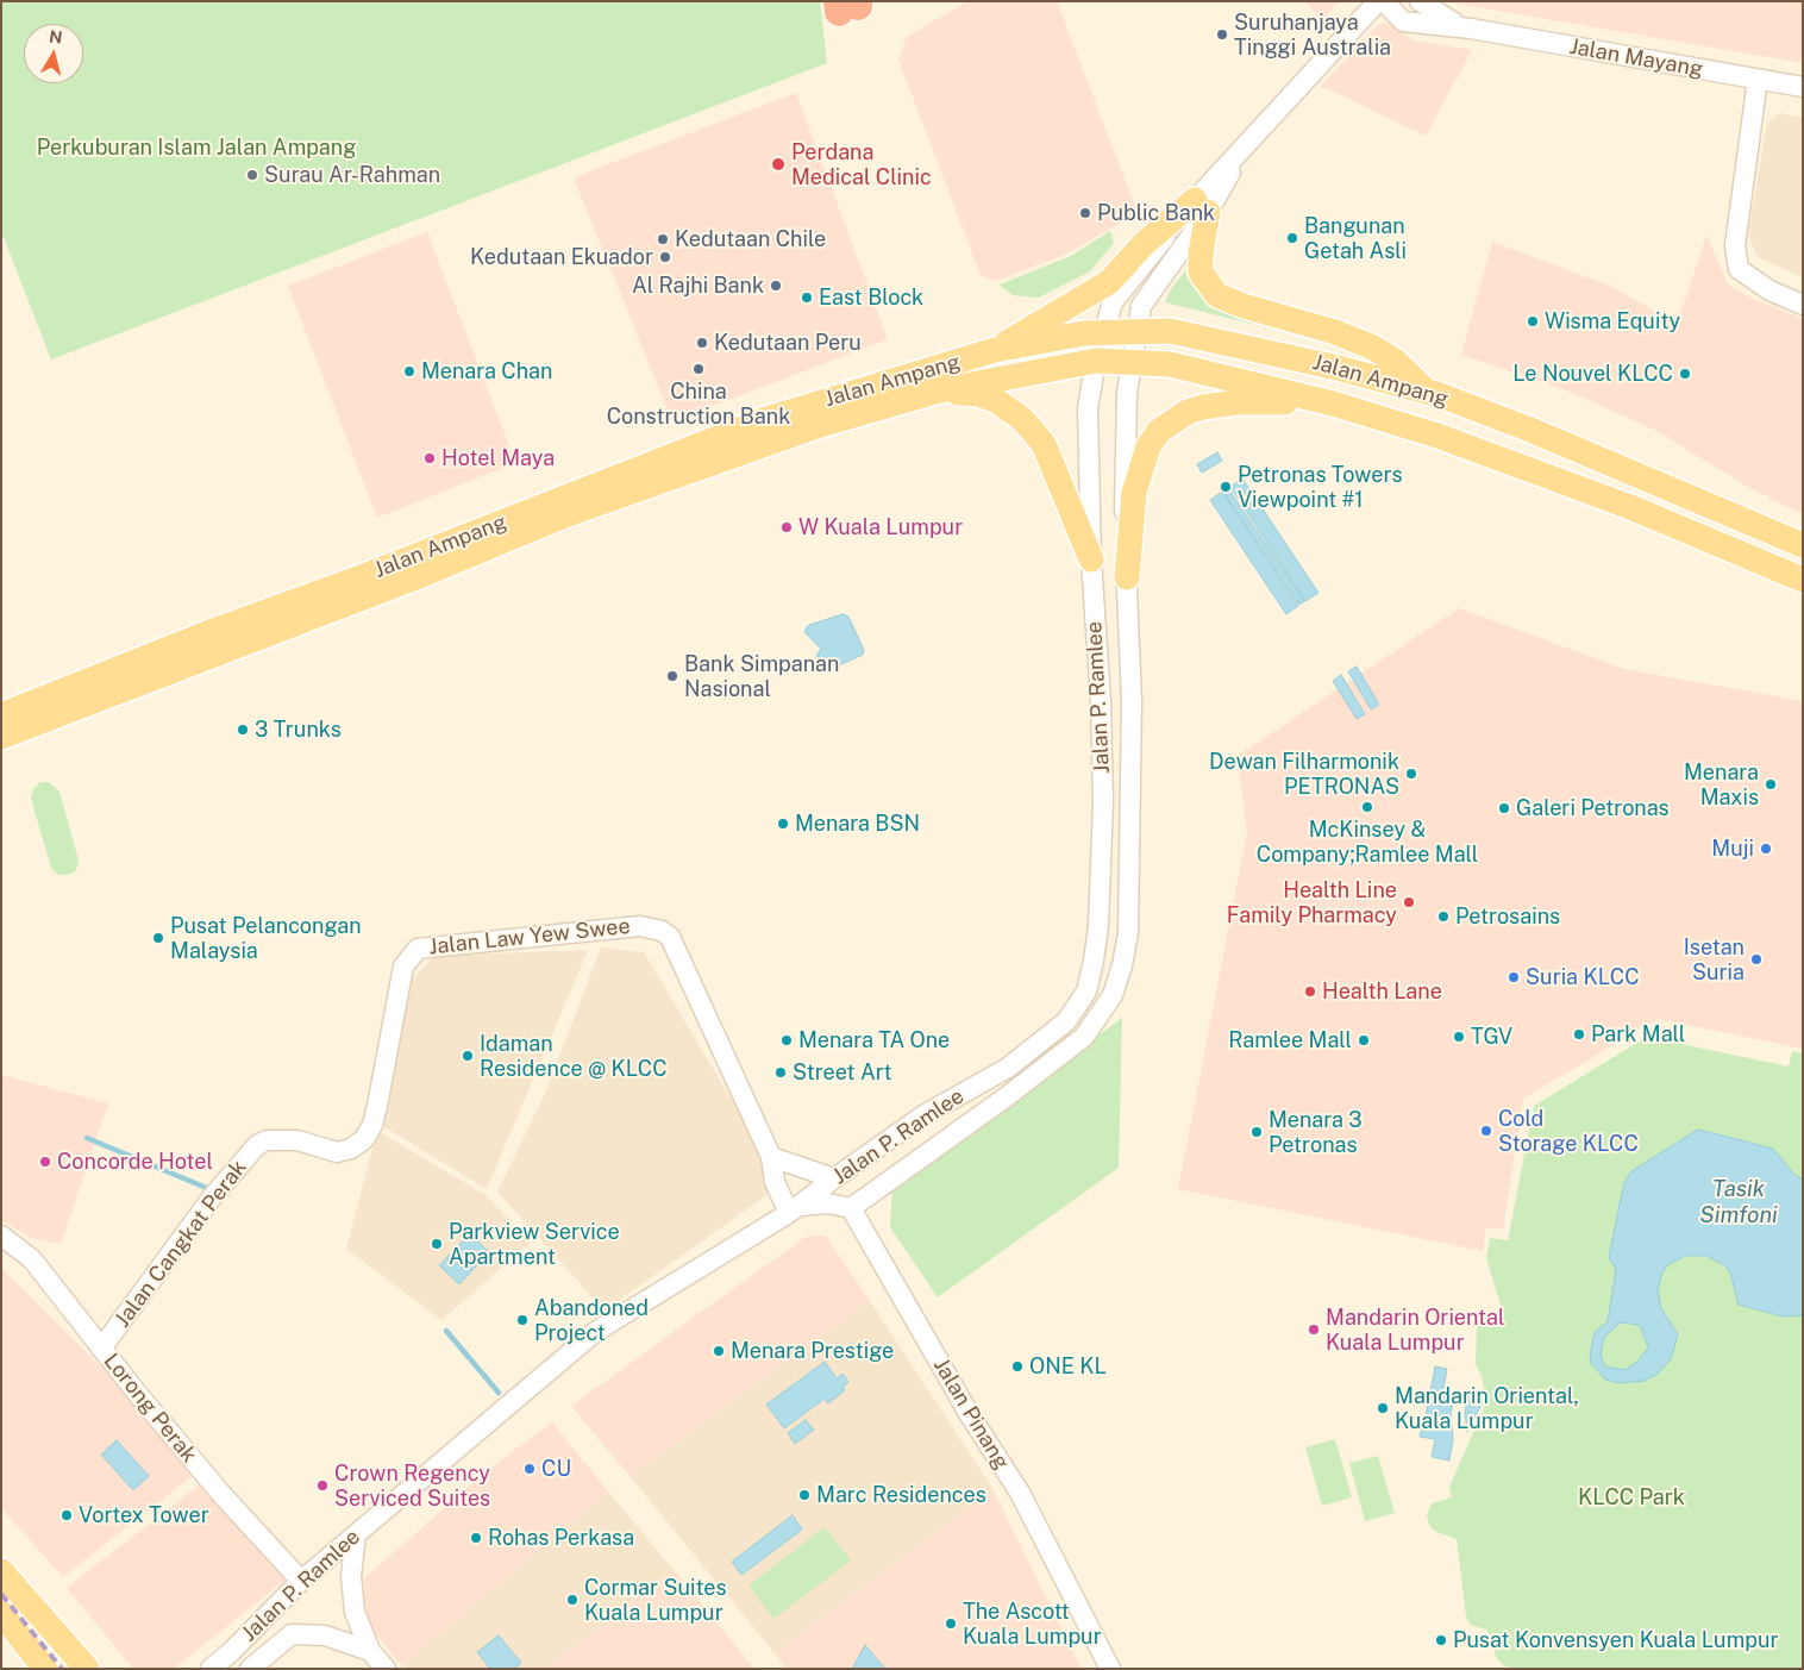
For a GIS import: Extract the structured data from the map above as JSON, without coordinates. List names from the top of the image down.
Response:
{
  "streets": {
    "main road": ["Jalan Ampang"],
    "street": [
      "Jalan Mayang",
      "Jalan P. Ramlee",
      "Jalan Law Yew Swee",
      "Jalan Cangkat Perak",
      "Lorong Perak",
      "Jalan Pinang"
    ]
  },
  "crossings": [
    ["Jalan Ampang", "Jalan P. Ramlee"],
    ["Jalan P. Ramlee", "Jalan Law Yew Swee"],
    ["Jalan P. Ramlee", "Lorong Perak"],
    ["Jalan P. Ramlee", "Jalan Pinang"],
    ["Jalan Law Yew Swee", "Jalan Cangkat Perak"],
    ["Jalan Cangkat Perak", "Lorong Perak"]
  ],
  "water": ["Tasik Simfoni"],
  "parks": ["Perkuburan Islam Jalan Ampang", "KLCC Park"],
  "places": [
    "Suruhanjaya Tinggi Australia",
    "Perdana Medical Clinic",
    "Surau Ar-Rahman",
    "Public Bank",
    "Bangunan Getah Asli",
    "Kedutaan Chile",
    "Kedutaan Ekuador",
    "Al Rajhi Bank",
    "East Block",
    "Wisma Equity",
    "Kedutaan Peru",
    "China Construction Bank",
    "Menara Chan",
    "Le Nouvel KLCC",
    "Hotel Maya",
    "Petronas Towers Viewpoint #1",
    "W Kuala Lumpur",
    "Bank Simpanan Nasional",
    "3 Trunks",
    "Dewan Filharmonik PETRONAS",
    "Menara Maxis",
    "McKinsey & Company;Ramlee Mall",
    "Galeri Petronas",
    "Menara BSN",
    "Muji",
    "Health Line Family Pharmacy",
    "Petrosains",
    "Pusat Pelancongan Malaysia",
    "Isetan Suria",
    "Suria KLCC",
    "Health Lane",
    "Park Mall",
    "TGV",
    "Menara TA One",
    "Ramlee Mall",
    "Idaman Residence @ KLCC",
    "Street Art",
    "Cold Storage KLCC",
    "Menara 3 Petronas",
    "Concorde Hotel",
    "Parkview Service Apartment",
    "Abandoned Project",
    "Mandarin Oriental Kuala Lumpur",
    "Menara Prestige",
    "ONE KL",
    "Mandarin Oriental, Kuala Lumpur",
    "CU",
    "Crown Regency Serviced Suites",
    "Marc Residences",
    "Vortex Tower",
    "Rohas Perkasa",
    "Cormar Suites Kuala Lumpur",
    "The Ascott Kuala Lumpur",
    "Pusat Konvensyen Kuala Lumpur"
  ],
  "north": "top"
}
